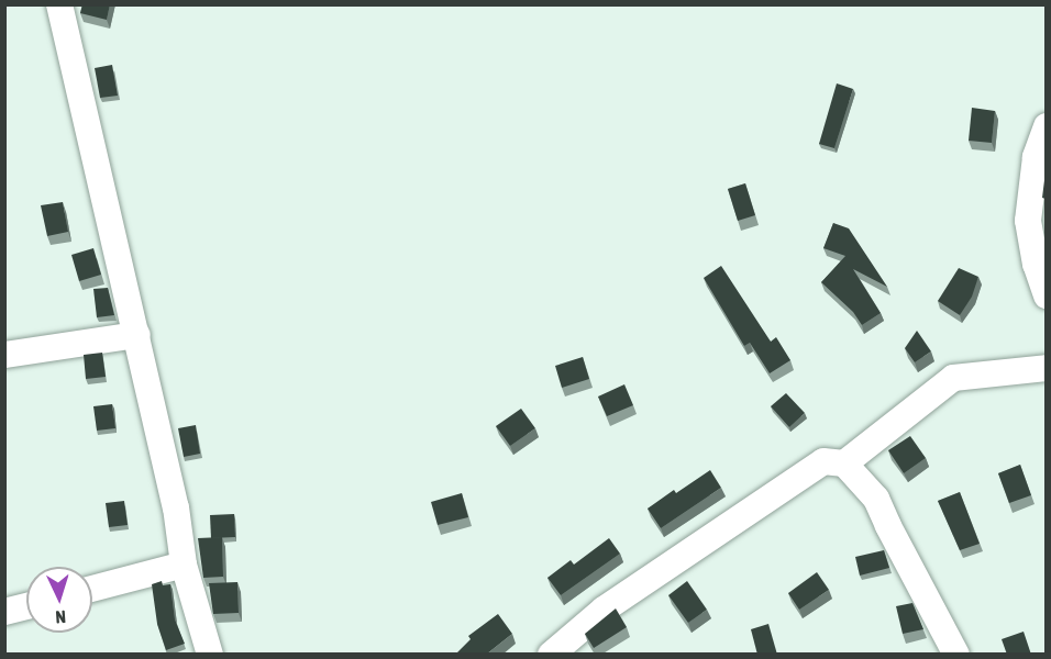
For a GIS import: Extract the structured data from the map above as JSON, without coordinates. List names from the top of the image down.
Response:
{
  "north": "bottom"
}
